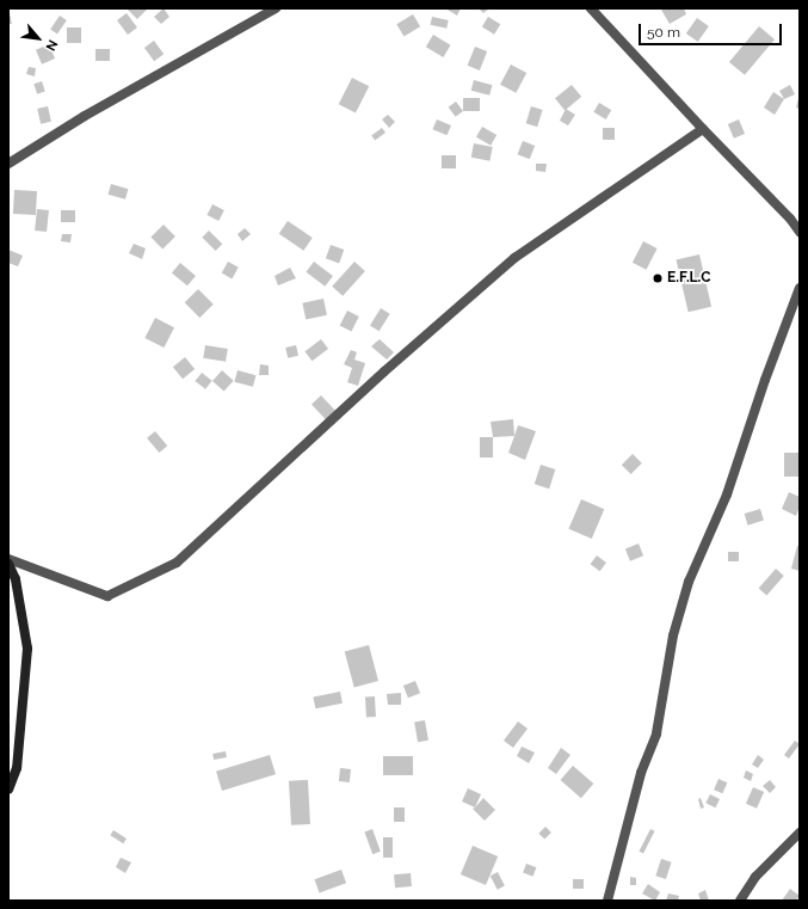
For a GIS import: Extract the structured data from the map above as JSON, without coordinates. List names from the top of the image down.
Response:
{
  "places": ["E.F.L.C"],
  "scale_bar": "50 m",
  "north": "bottom right"
}
